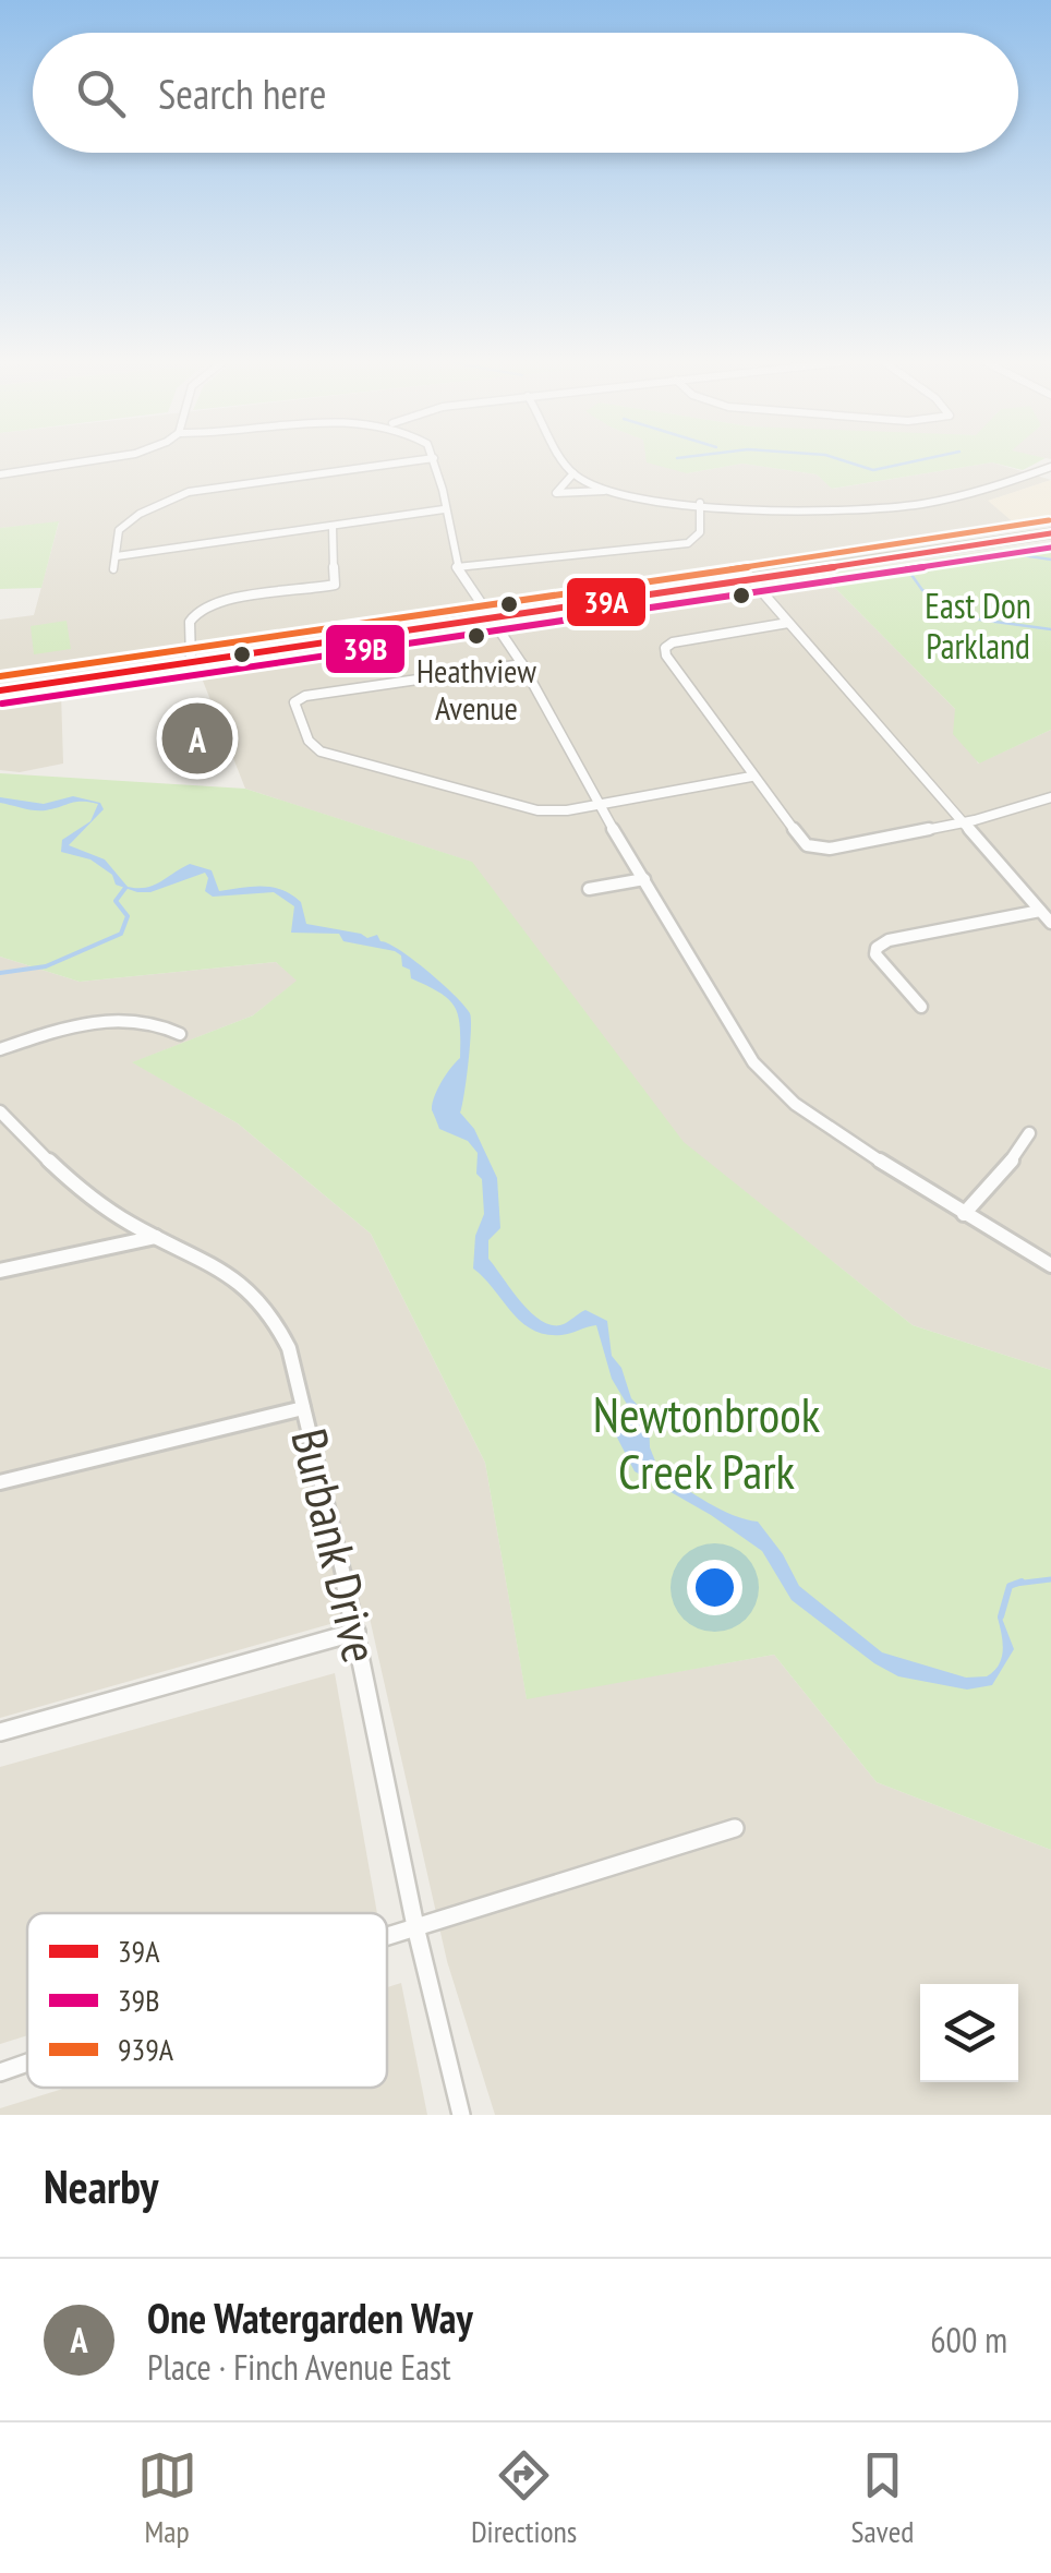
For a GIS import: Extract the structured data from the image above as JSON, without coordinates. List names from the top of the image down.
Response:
{
  "streets": {
    "street": ["Burbank Drive"]
  },
  "parks": ["East Don Parkland", "Newtonbrook Creek Park"],
  "places": ["Heathview Avenue"],
  "lines": ["transit line 939A", "transit line 39A", "transit line 39B"],
  "legend": ["39A", "39B", "939A"],
  "page": {
    "search": "Search here",
    "pins": "A",
    "heading": "Nearby",
    "list": [
      {
        "mark": "A",
        "name": "One Watergarden Way",
        "note": "Place · Finch Avenue East",
        "value": "600 m"
      }
    ],
    "nav": ["Map", "Directions", "Saved"]
  }
}
